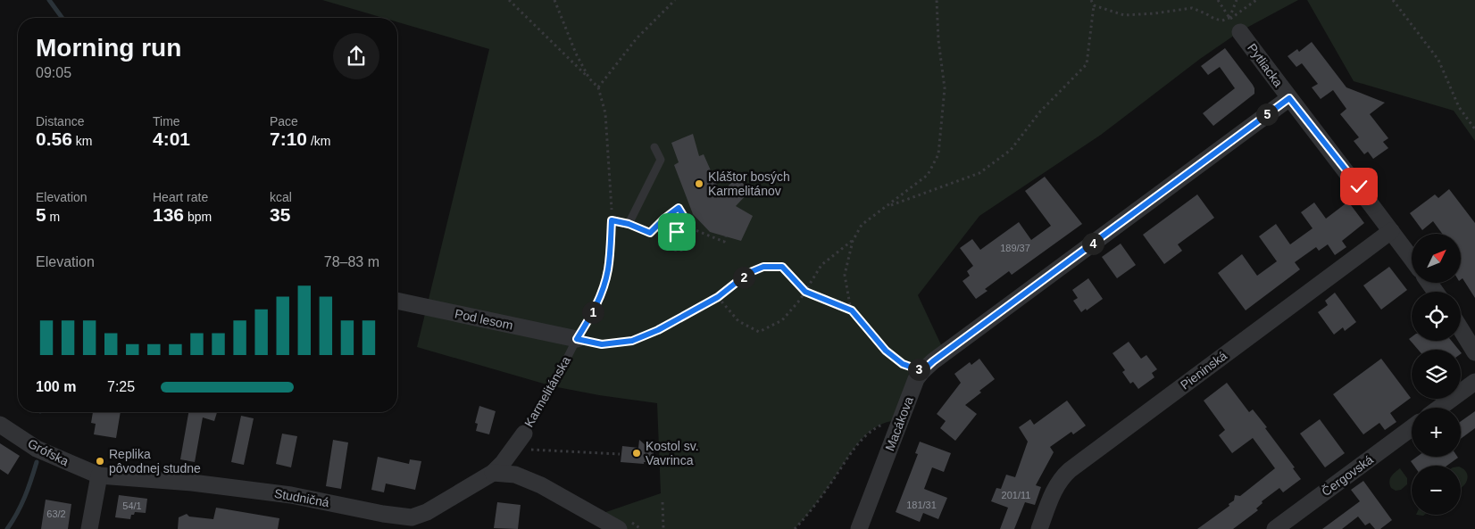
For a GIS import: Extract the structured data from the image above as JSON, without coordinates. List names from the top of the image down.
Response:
{
  "streets": {
    "street": [
      "Pytliacka",
      "Pod lesom",
      "Pieninská",
      "Macákova",
      "Grófska",
      "Čergovská",
      "Studničná"
    ],
    "lane": ["Karmelitánska"]
  },
  "crossings": [
    ["Pytliacka", "Pieninská"],
    ["Pytliacka", "Macákova"],
    ["Pod lesom", "Karmelitánska"],
    ["Karmelitánska", "Studničná"],
    ["Grófska", "Studničná"]
  ],
  "places": ["Kláštor bosých Karmelitánov", "Kostol sv. Vavrinca", "Replika pôvodnej studne"],
  "house_numbers": [
    "189/37",
    "201/11",
    "181/31",
    "54/1",
    "63/2"
  ],
  "north": "top right",
  "page": {
    "heading": ["Morning run", "09:05"],
    "stats": [
      ["Distance", "0.56 km"],
      ["Time", "4:01"],
      ["Pace", "7:10 /km"],
      ["Elevation", "5 m"],
      ["Heart rate", "136 bpm"],
      ["kcal", "35"]
    ],
    "pins": [
      "5",
      "4",
      "2",
      "1",
      "3"
    ],
    "map_buttons": ["+", "−"],
    "chart": ["Elevation", "78–83 m"],
    "list": [
      {
        "name": "100 m",
        "note": "7:25"
      }
    ]
  }
}
